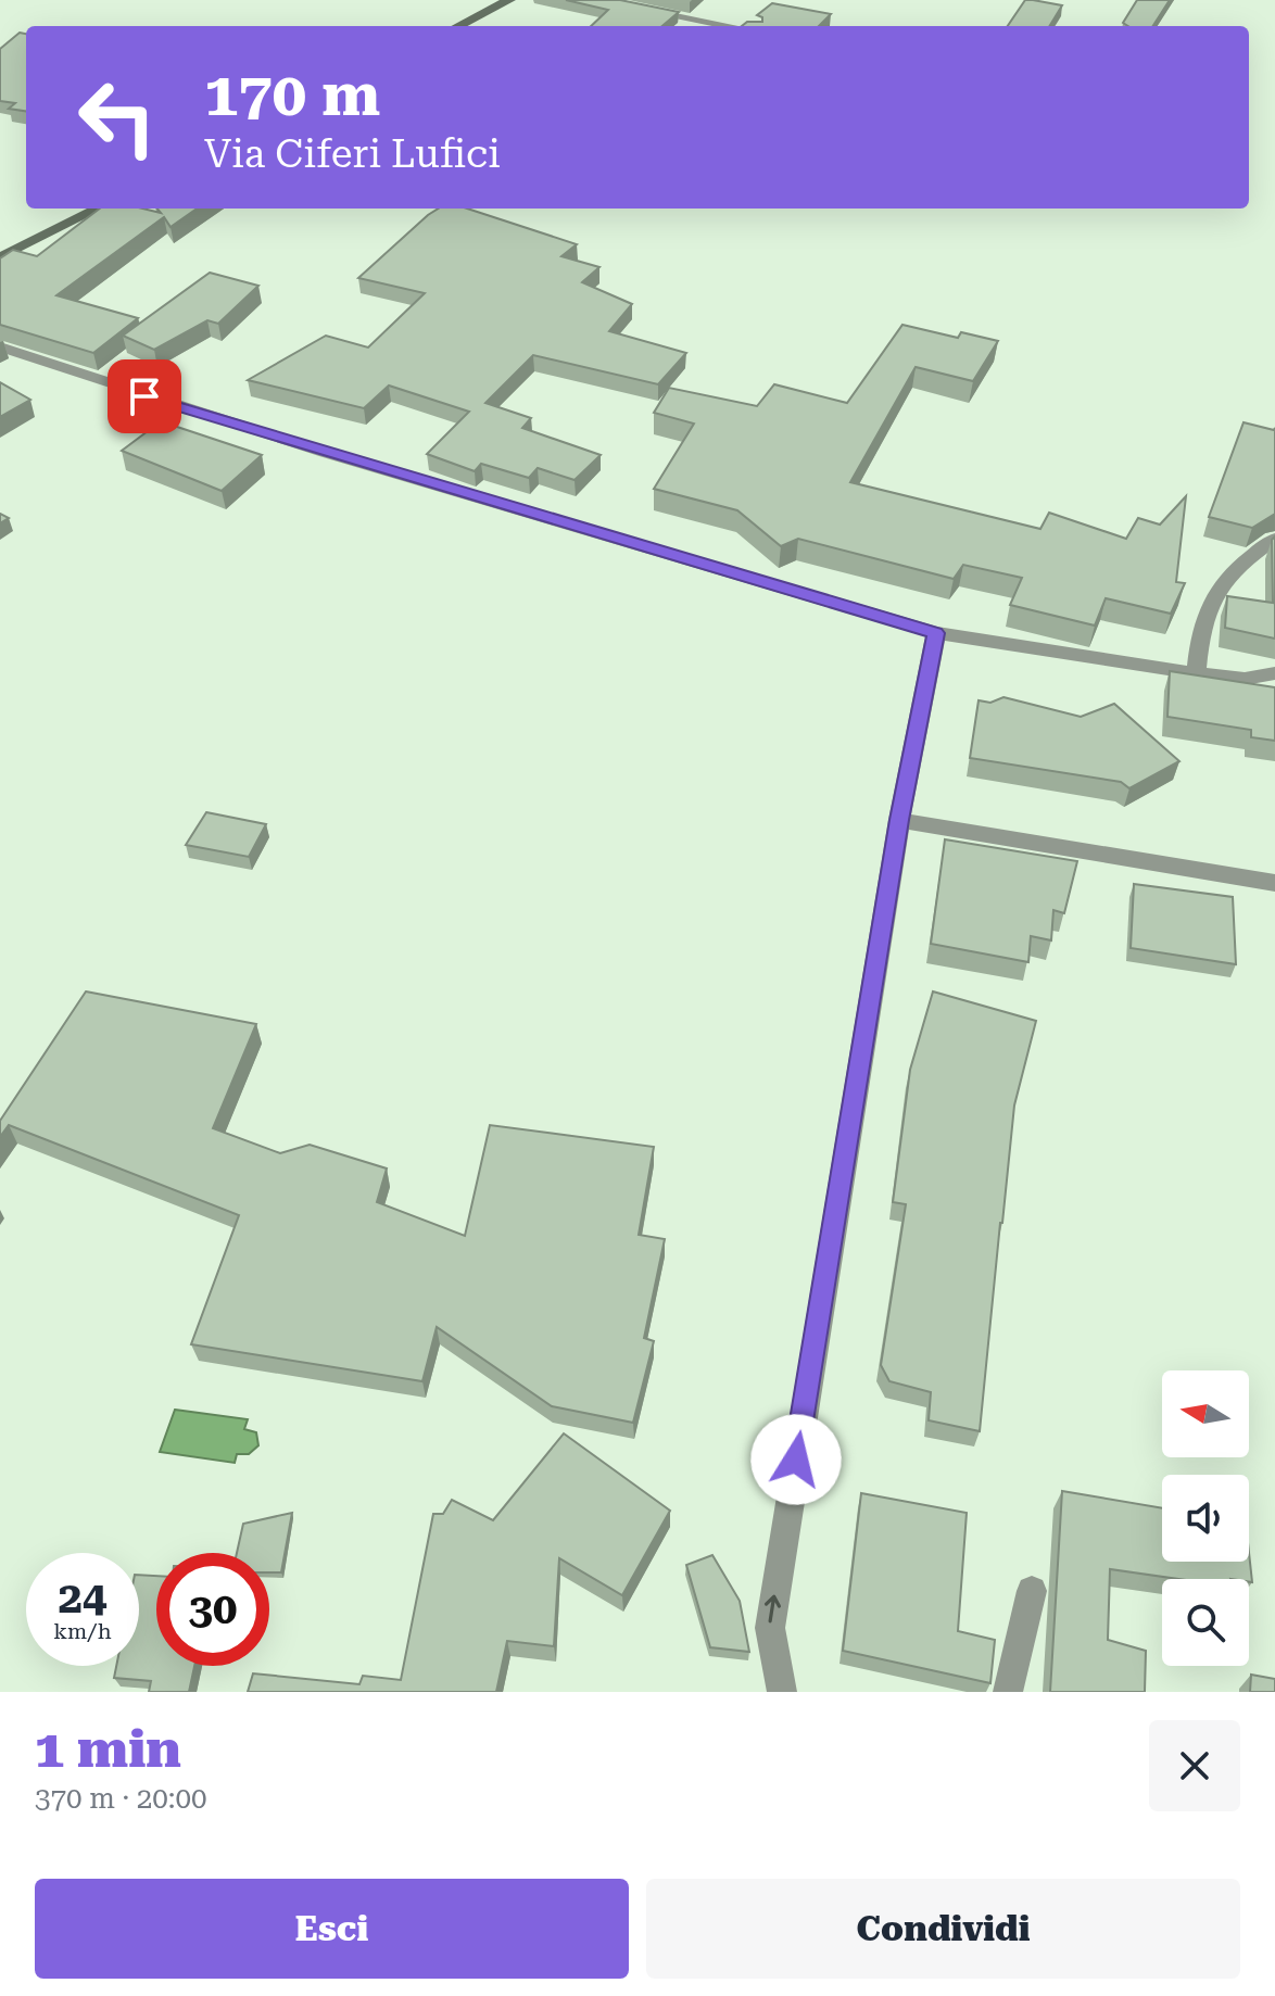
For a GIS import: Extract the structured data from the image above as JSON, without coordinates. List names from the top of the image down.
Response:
{
  "north": "left",
  "page": {
    "turn": ["170 m", "Via Ciferi Lufici"],
    "speed": "24 km/h",
    "limit": "30",
    "heading": ["1 min", "370 m · 20:00"],
    "buttons": ["Esci", "Condividi"]
  }
}
